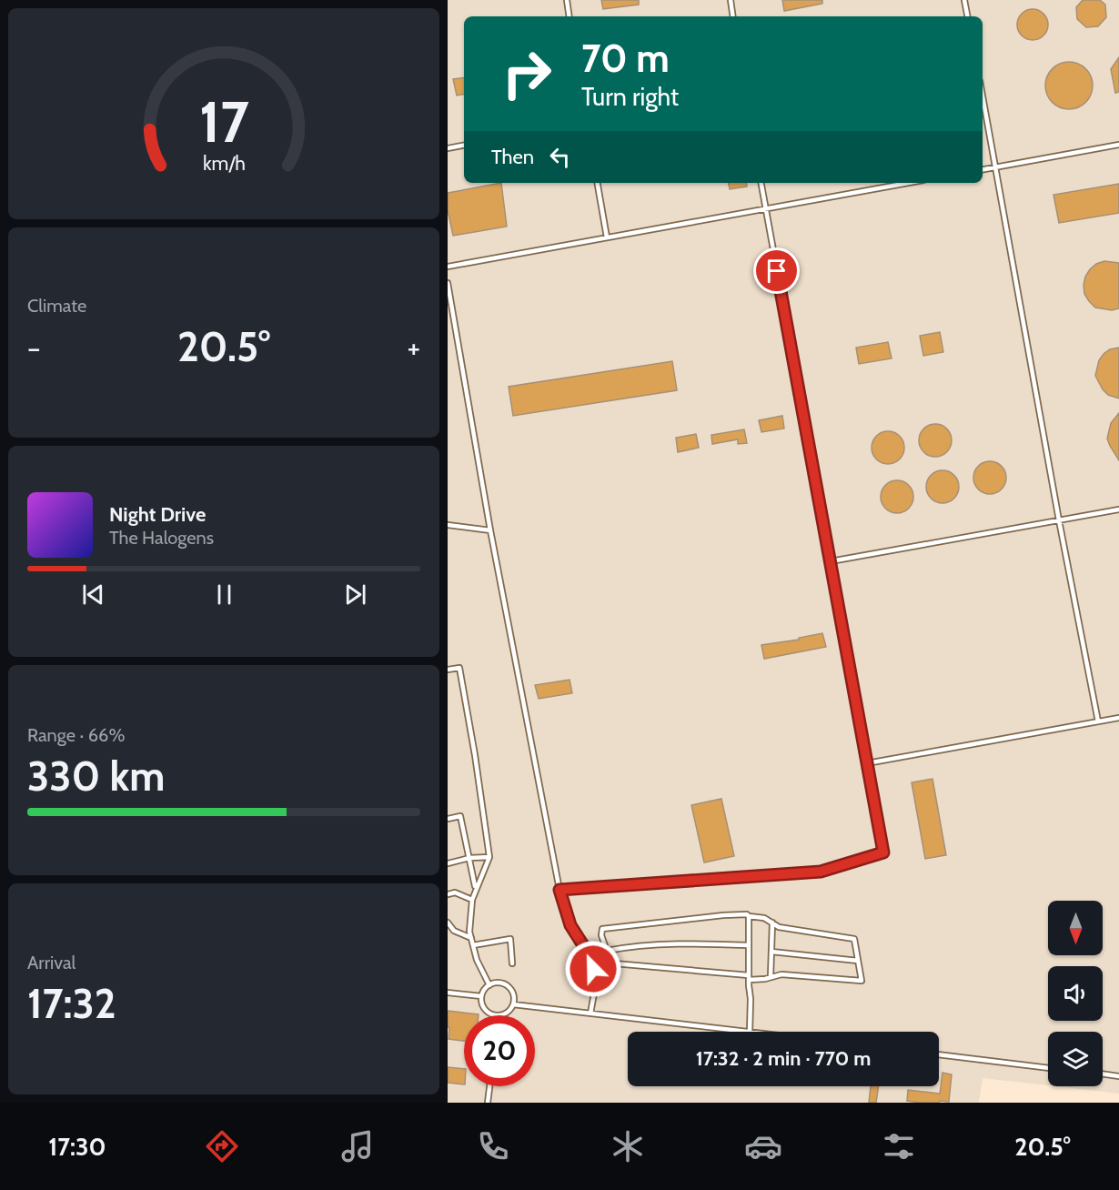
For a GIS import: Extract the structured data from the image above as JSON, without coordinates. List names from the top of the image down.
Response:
{
  "north": "bottom",
  "page": {
    "turn": ["70 m", "Turn right"],
    "then": "Then",
    "tile": [
      "Climate",
      ["Range · 66%", "330 km"],
      ["Arrival", "17:32"]
    ],
    "heat": ["−", "20.5°", "+"],
    "song": ["Night Drive", "The Halogens"],
    "limit": "20",
    "trip": "17:32 · 2 min · 770 m",
    "tabs": ["17:30", "20.5°"],
    "gauge": ["17", "km/h"]
  }
}
